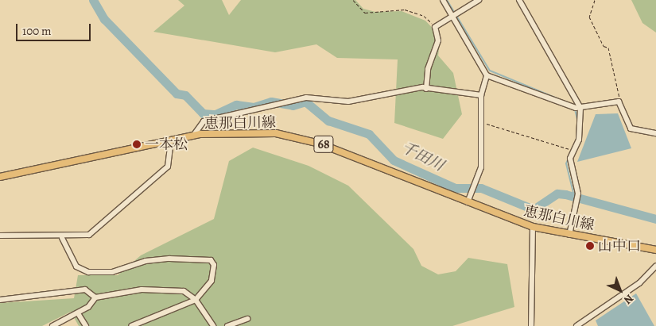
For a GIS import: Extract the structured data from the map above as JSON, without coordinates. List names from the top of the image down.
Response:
{
  "streets": {
    "main road": ["恵那白川線", "68"]
  },
  "water": ["千田川"],
  "places": ["一本松", "山中口"],
  "scale_bar": "100 m",
  "north": "bottom right"
}
